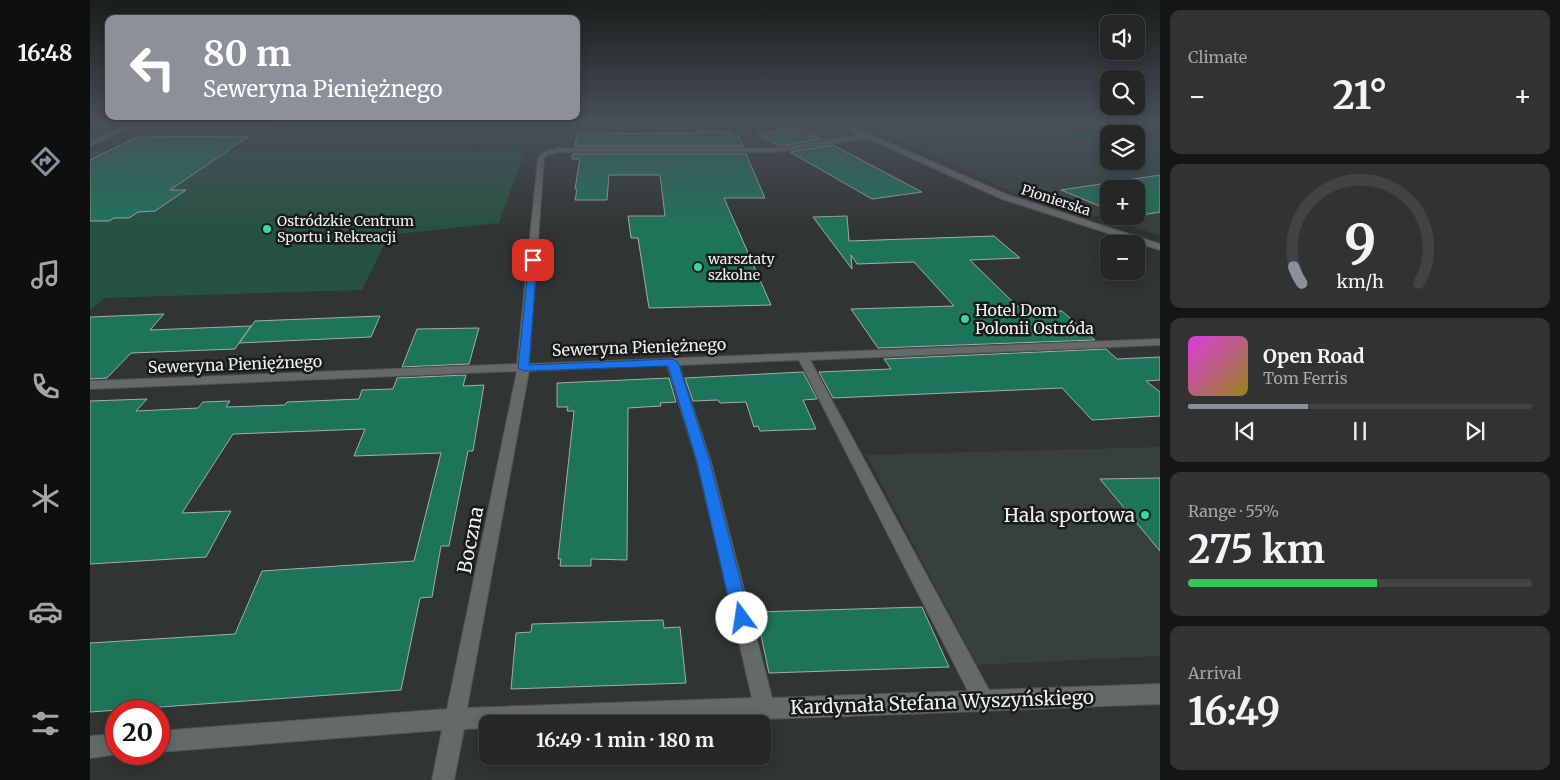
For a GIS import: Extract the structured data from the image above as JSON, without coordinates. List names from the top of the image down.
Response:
{
  "streets": {
    "street": [
      "Pionierska",
      "Seweryna Pieniężnego",
      "Boczna",
      "Kardynała Stefana Wyszyńskiego"
    ]
  },
  "crossings": [
    ["Seweryna Pieniężnego", "Boczna"],
    ["Boczna", "Kardynała Stefana Wyszyńskiego"]
  ],
  "places": [
    "Ostródzkie Centrum Sportu i Rekreacji",
    "warsztaty szkolne",
    "Hotel Dom Polonii Ostróda",
    "Hala sportowa"
  ],
  "page": {
    "tabs": "16:48",
    "tile": [
      "Climate",
      ["Range · 55%", "275 km"],
      ["Arrival", "16:49"]
    ],
    "map_buttons": ["+", "−"],
    "turn": ["80 m", "Seweryna Pieniężnego"],
    "heat": ["−", "21°", "+"],
    "song": ["Open Road", "Tom Ferris"],
    "limit": "20",
    "trip": "16:49 · 1 min · 180 m",
    "gauge": ["9", "km/h"]
  }
}
